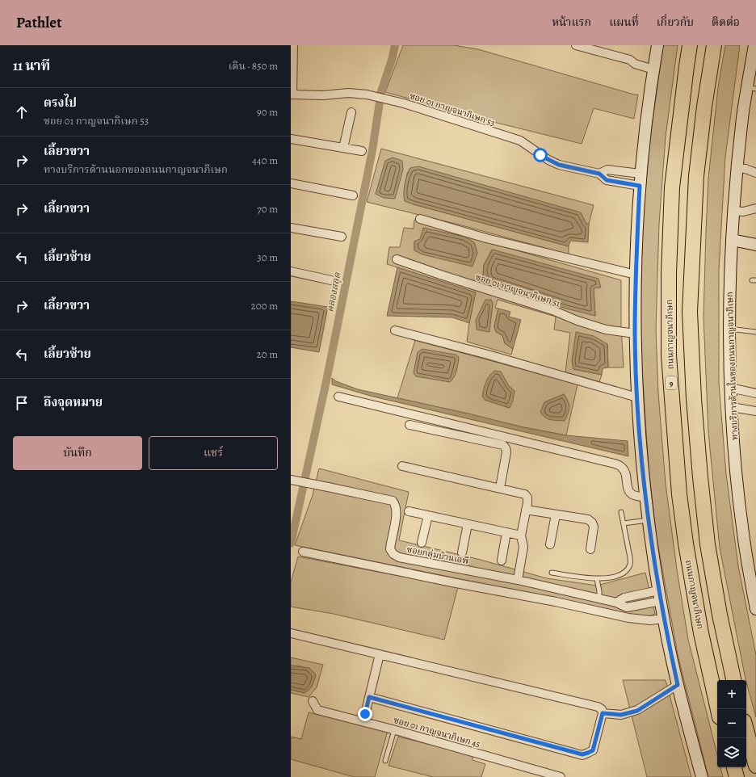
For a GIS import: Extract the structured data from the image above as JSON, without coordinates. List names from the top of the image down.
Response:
{
  "streets": {
    "highway": ["ถนนกาญจนาภิเษก", "9"],
    "main road": ["ทางบริการด้านในของถนนกาญจนาภิเษก"],
    "street": [
      "ซอย 01 กาญจนากิเษก 53",
      "ซอย 01 กาญจนากิเษก 51",
      "ซอยกลุ่มบ้านเอพี",
      "ซอย 01 กาญจนาภิเษก 45"
    ]
  },
  "water": ["คลองสลุด"],
  "page": {
    "header": "Pathlet",
    "nav": [
      "หน้าแรก",
      "แผนที่",
      "เกี่ยวกับ",
      "ติดต่อ"
    ],
    "heading": ["11 นาที", "เดิน · 850 m"],
    "list": [
      ["ตรงไป", "ซอย 01 กาญจนากิเษก 53", "90 m"],
      ["เลี้ยวขวา", "ทางบริการด้านนอกของถนนกาญจนาภิเษก", "440 m"],
      ["เลี้ยวขวา", "70 m"],
      ["เลี้ยวซ้าย", "30 m"],
      ["เลี้ยวขวา", "200 m"],
      ["เลี้ยวซ้าย", "20 m"],
      "ถึงจุดหมาย"
    ],
    "buttons": ["บันทึก", "แชร์"],
    "map_buttons": ["+", "−"]
  }
}
